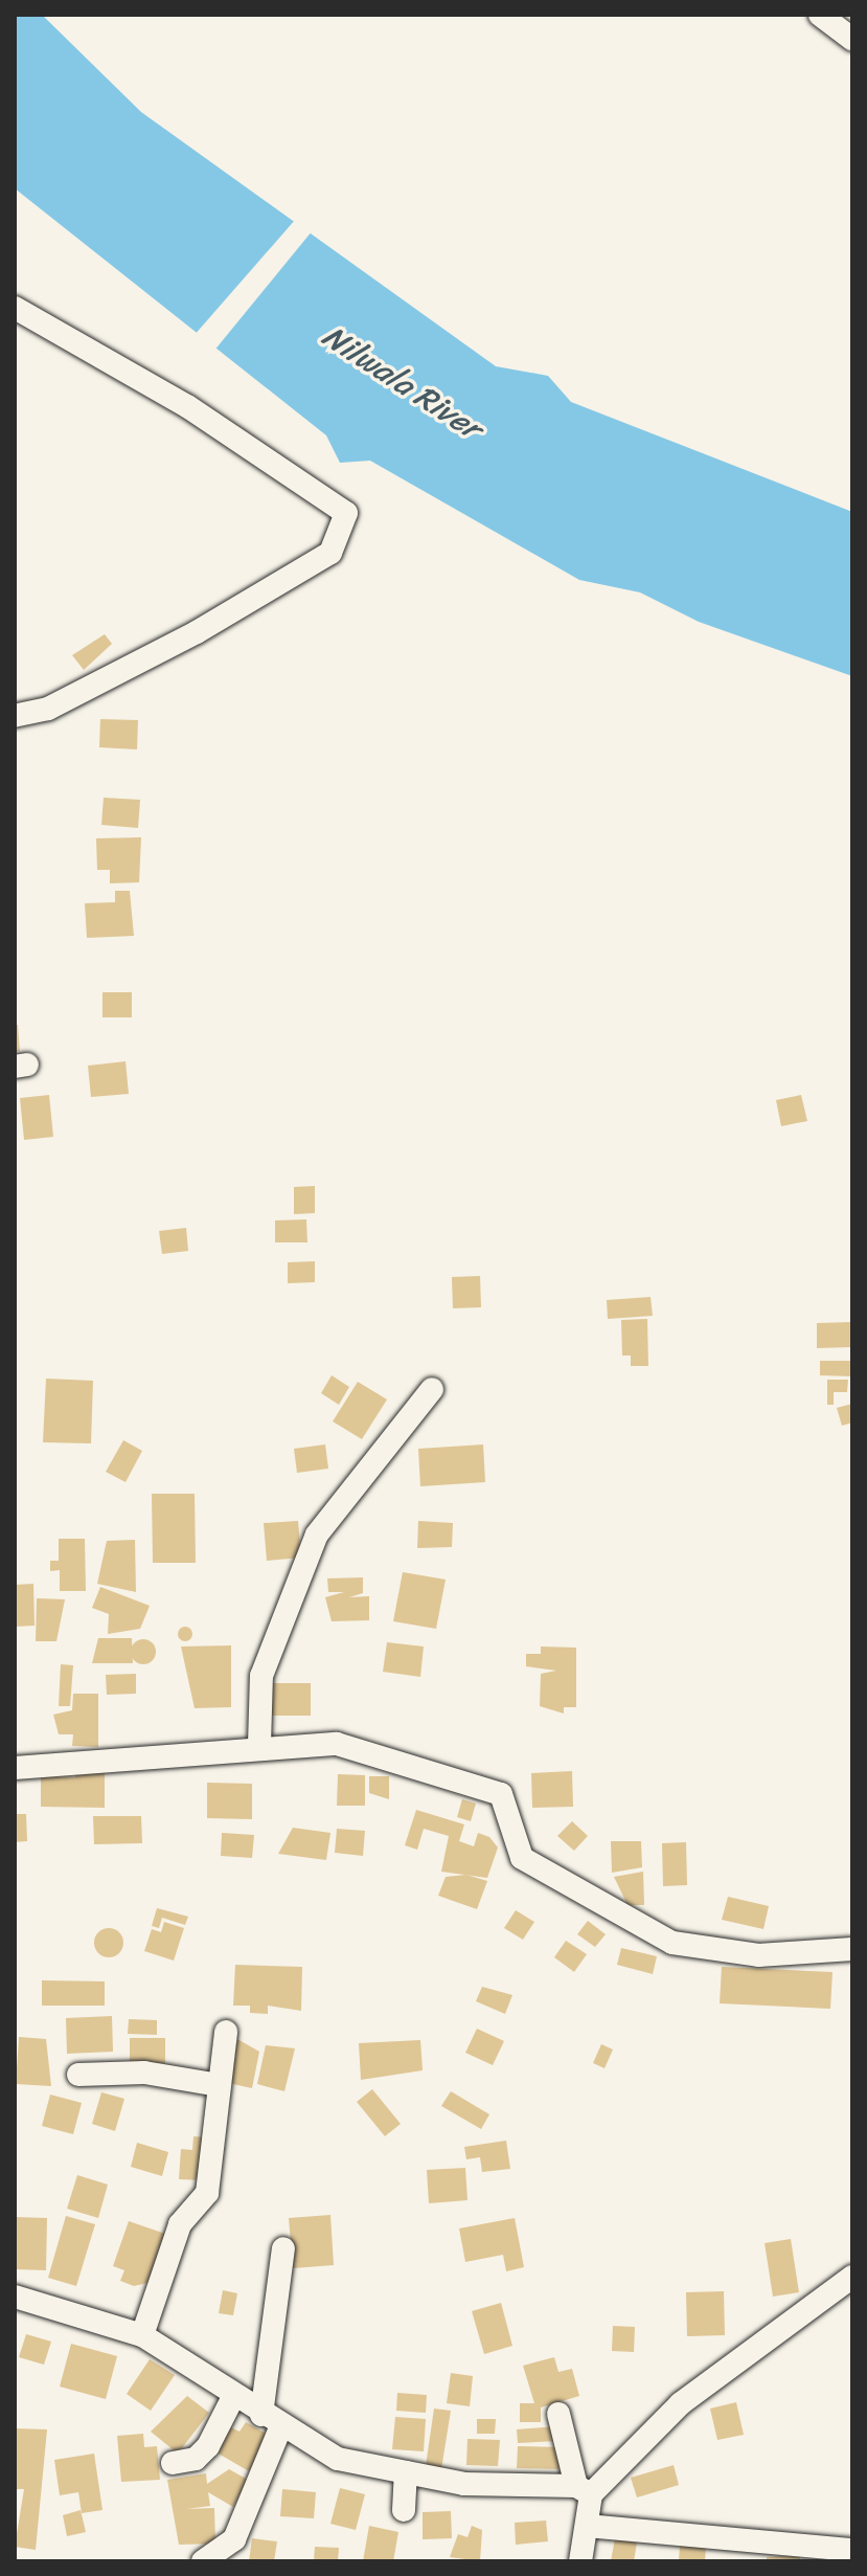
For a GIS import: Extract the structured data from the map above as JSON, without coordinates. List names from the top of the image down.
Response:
{
  "water": ["Nilwala River"]
}
